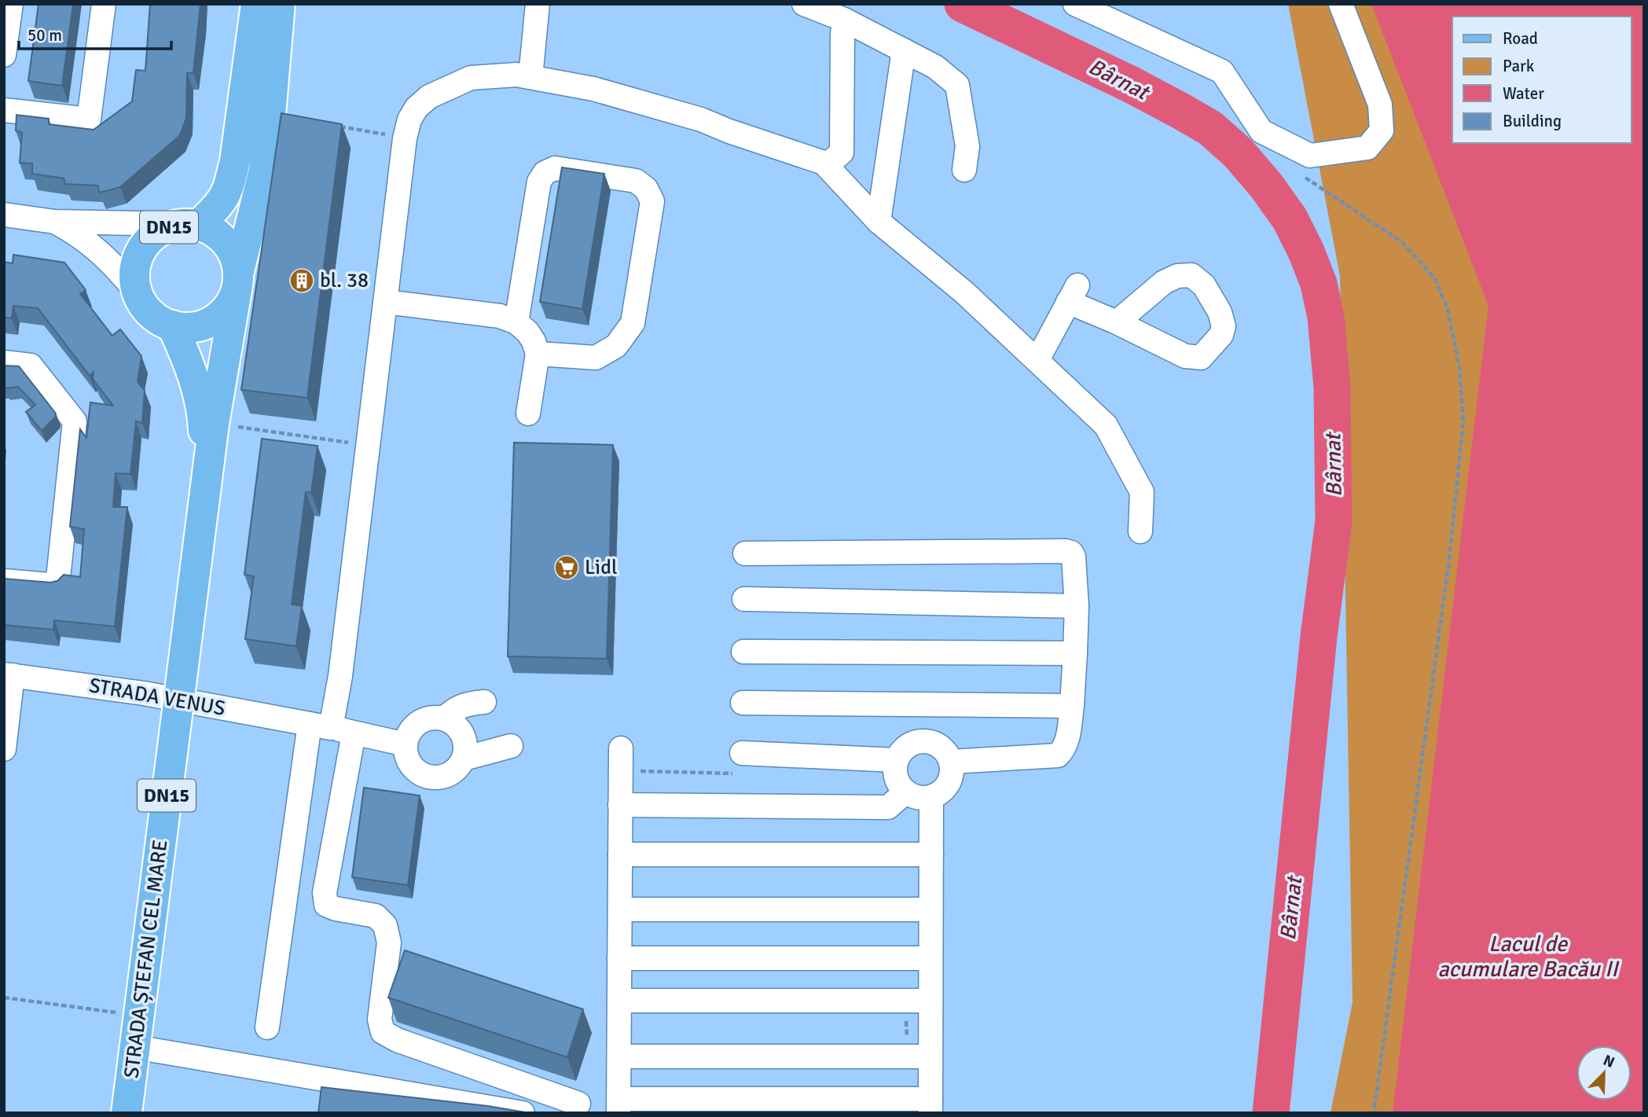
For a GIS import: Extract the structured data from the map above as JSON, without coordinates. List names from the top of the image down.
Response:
{
  "streets": {
    "main road": ["DN15", "STRADA ȘTEFAN CEL MARE"],
    "street": ["STRADA VENUS"]
  },
  "crossings": [
    ["DN15", "STRADA ȘTEFAN CEL MARE"],
    ["STRADA VENUS", "STRADA ȘTEFAN CEL MARE"]
  ],
  "water": ["Bârnat", "Lacul de acumulare Bacău II"],
  "places": {
    "building": ["bl. 38"],
    "supermarket": ["Lidl"]
  },
  "legend": [
    "Road",
    "Park",
    "Water",
    "Building"
  ],
  "scale_bar": "50 m",
  "north": "top right"
}
